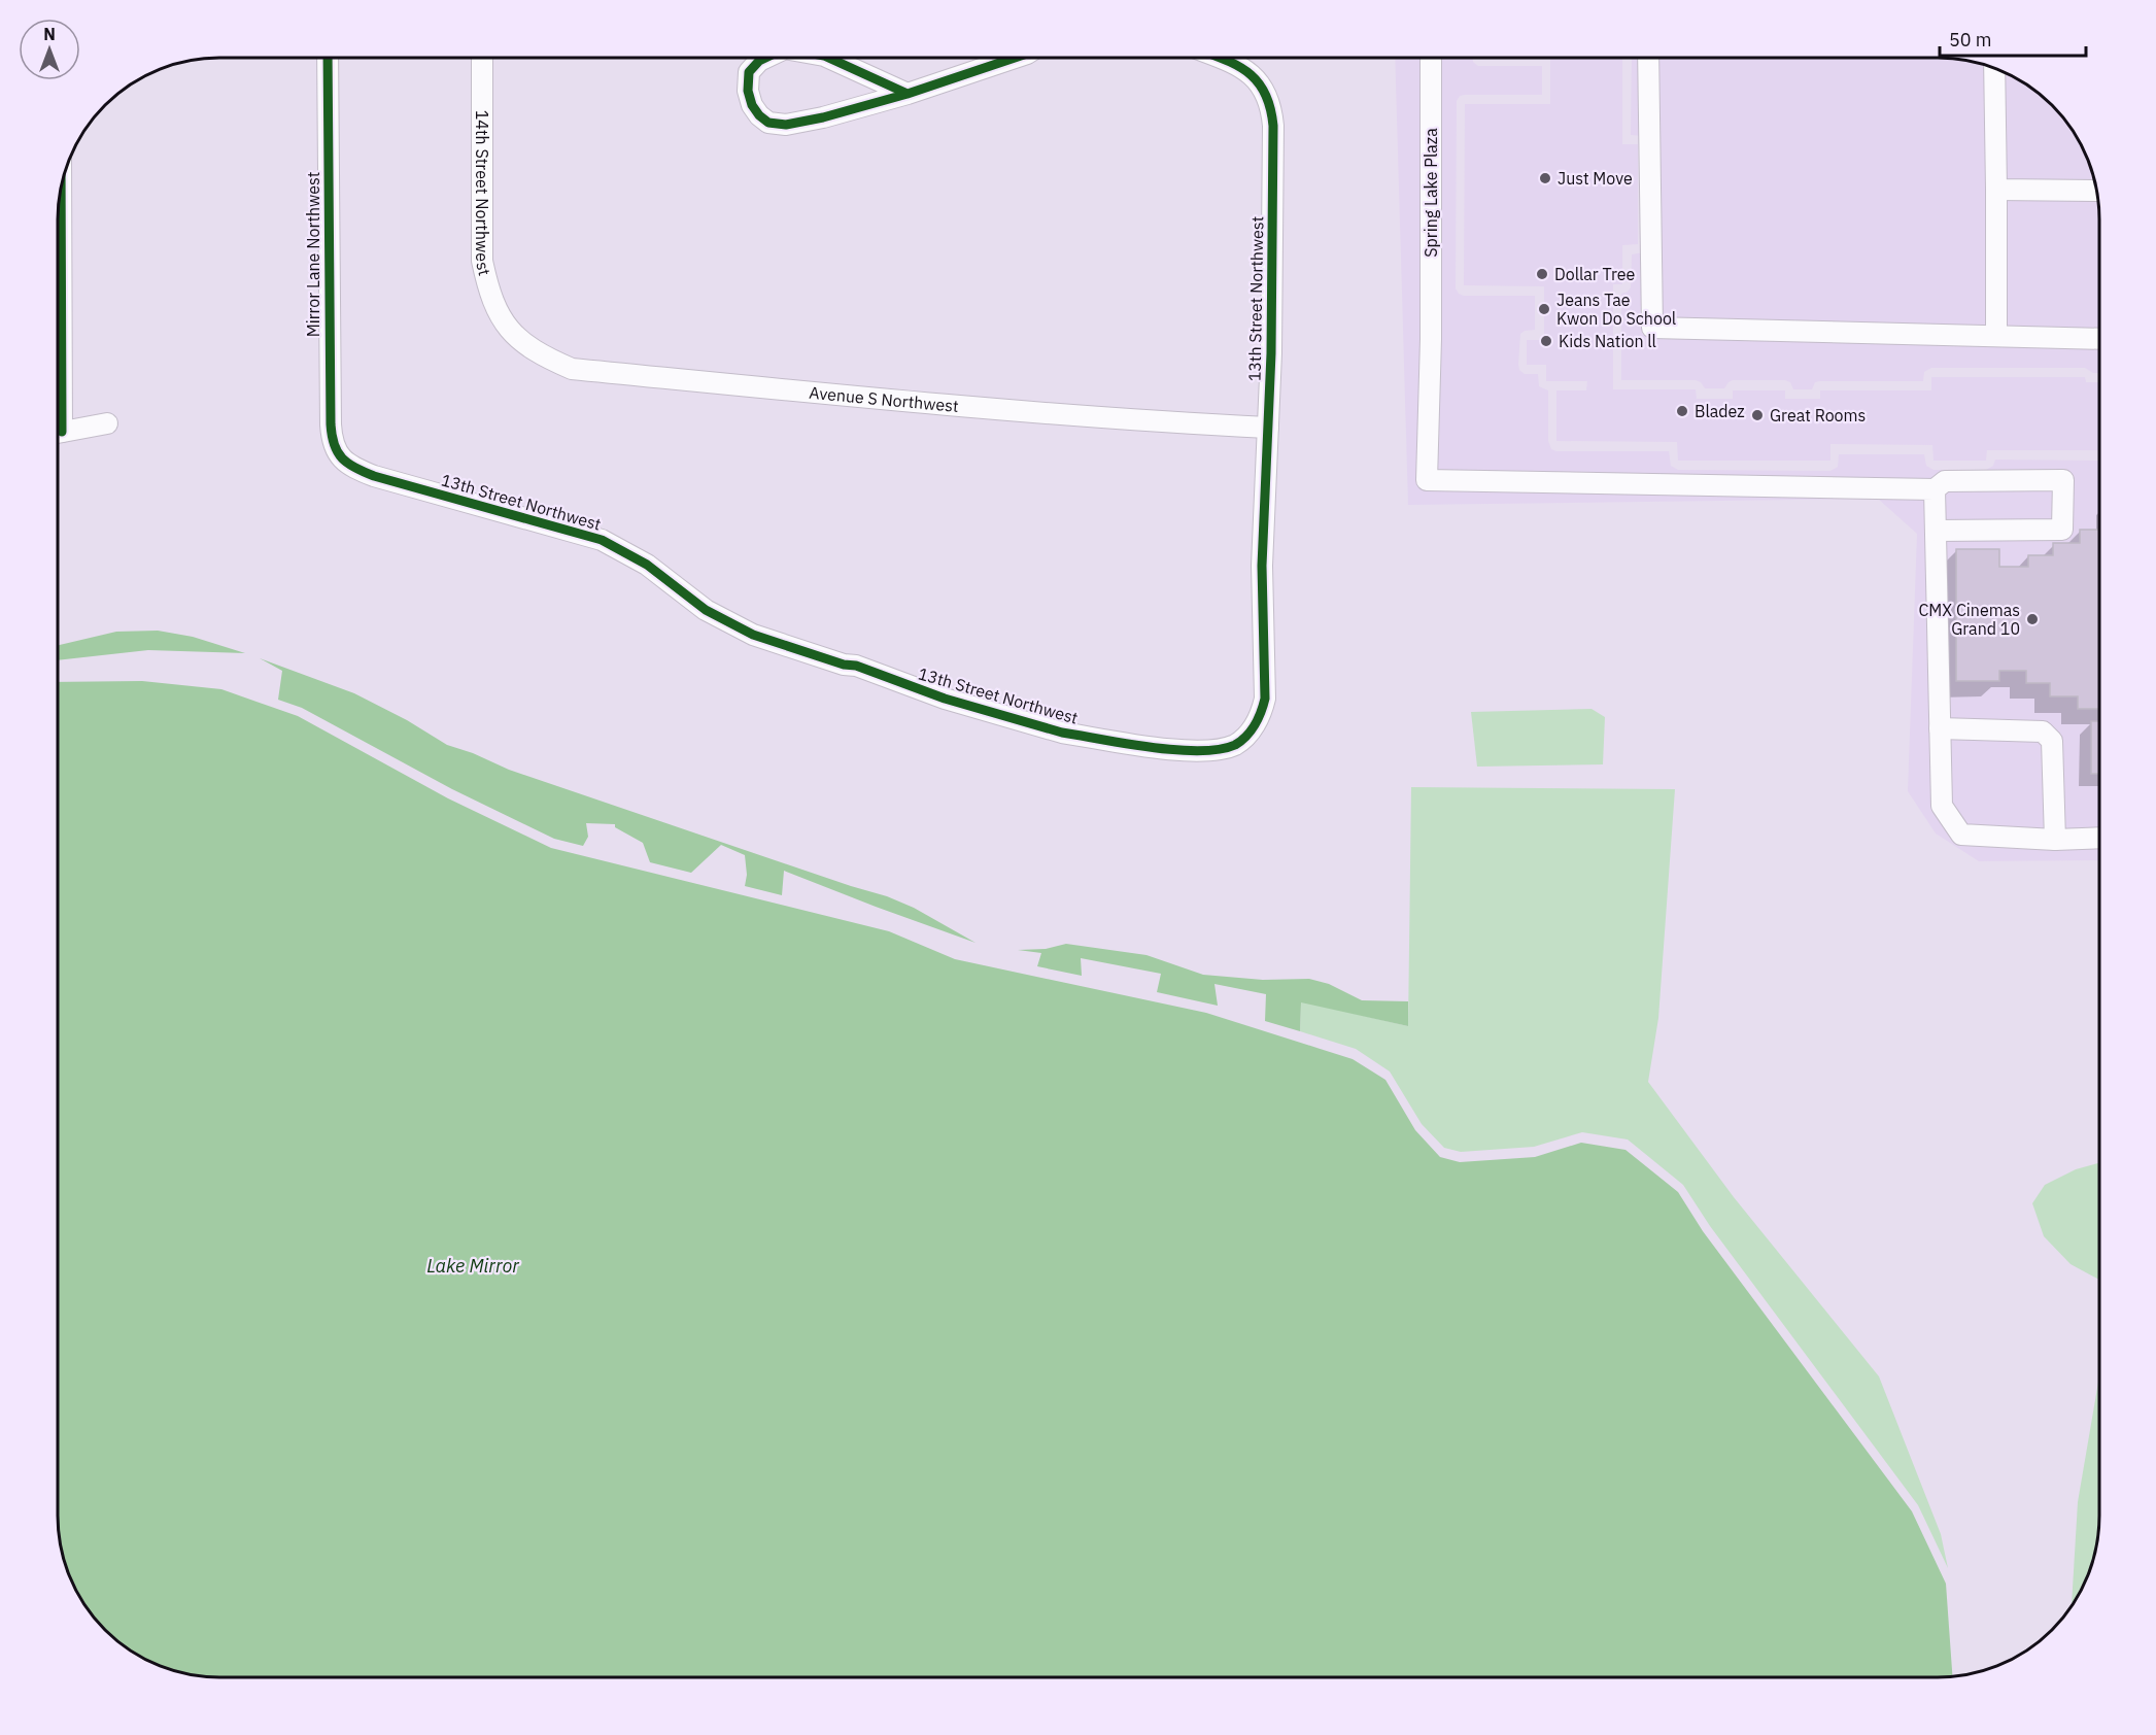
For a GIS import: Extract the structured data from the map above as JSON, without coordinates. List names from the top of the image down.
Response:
{
  "streets": {
    "street": [
      "14th Street Northwest",
      "Spring Lake Plaza",
      "Mirror Lane Northwest",
      "13th Street Northwest",
      "Avenue S Northwest"
    ]
  },
  "crossings": [
    ["14th Street Northwest", "Avenue S Northwest"],
    ["Mirror Lane Northwest", "13th Street Northwest"],
    ["13th Street Northwest", "Avenue S Northwest"]
  ],
  "water": ["Lake Mirror"],
  "places": [
    "Just Move",
    "Dollar Tree",
    "Jeans Tae Kwon Do School",
    "Kids Nation ll",
    "Bladez",
    "Great Rooms",
    "CMX Cinemas Grand 10"
  ],
  "scale_bar": "50 m",
  "north": "top"
}
